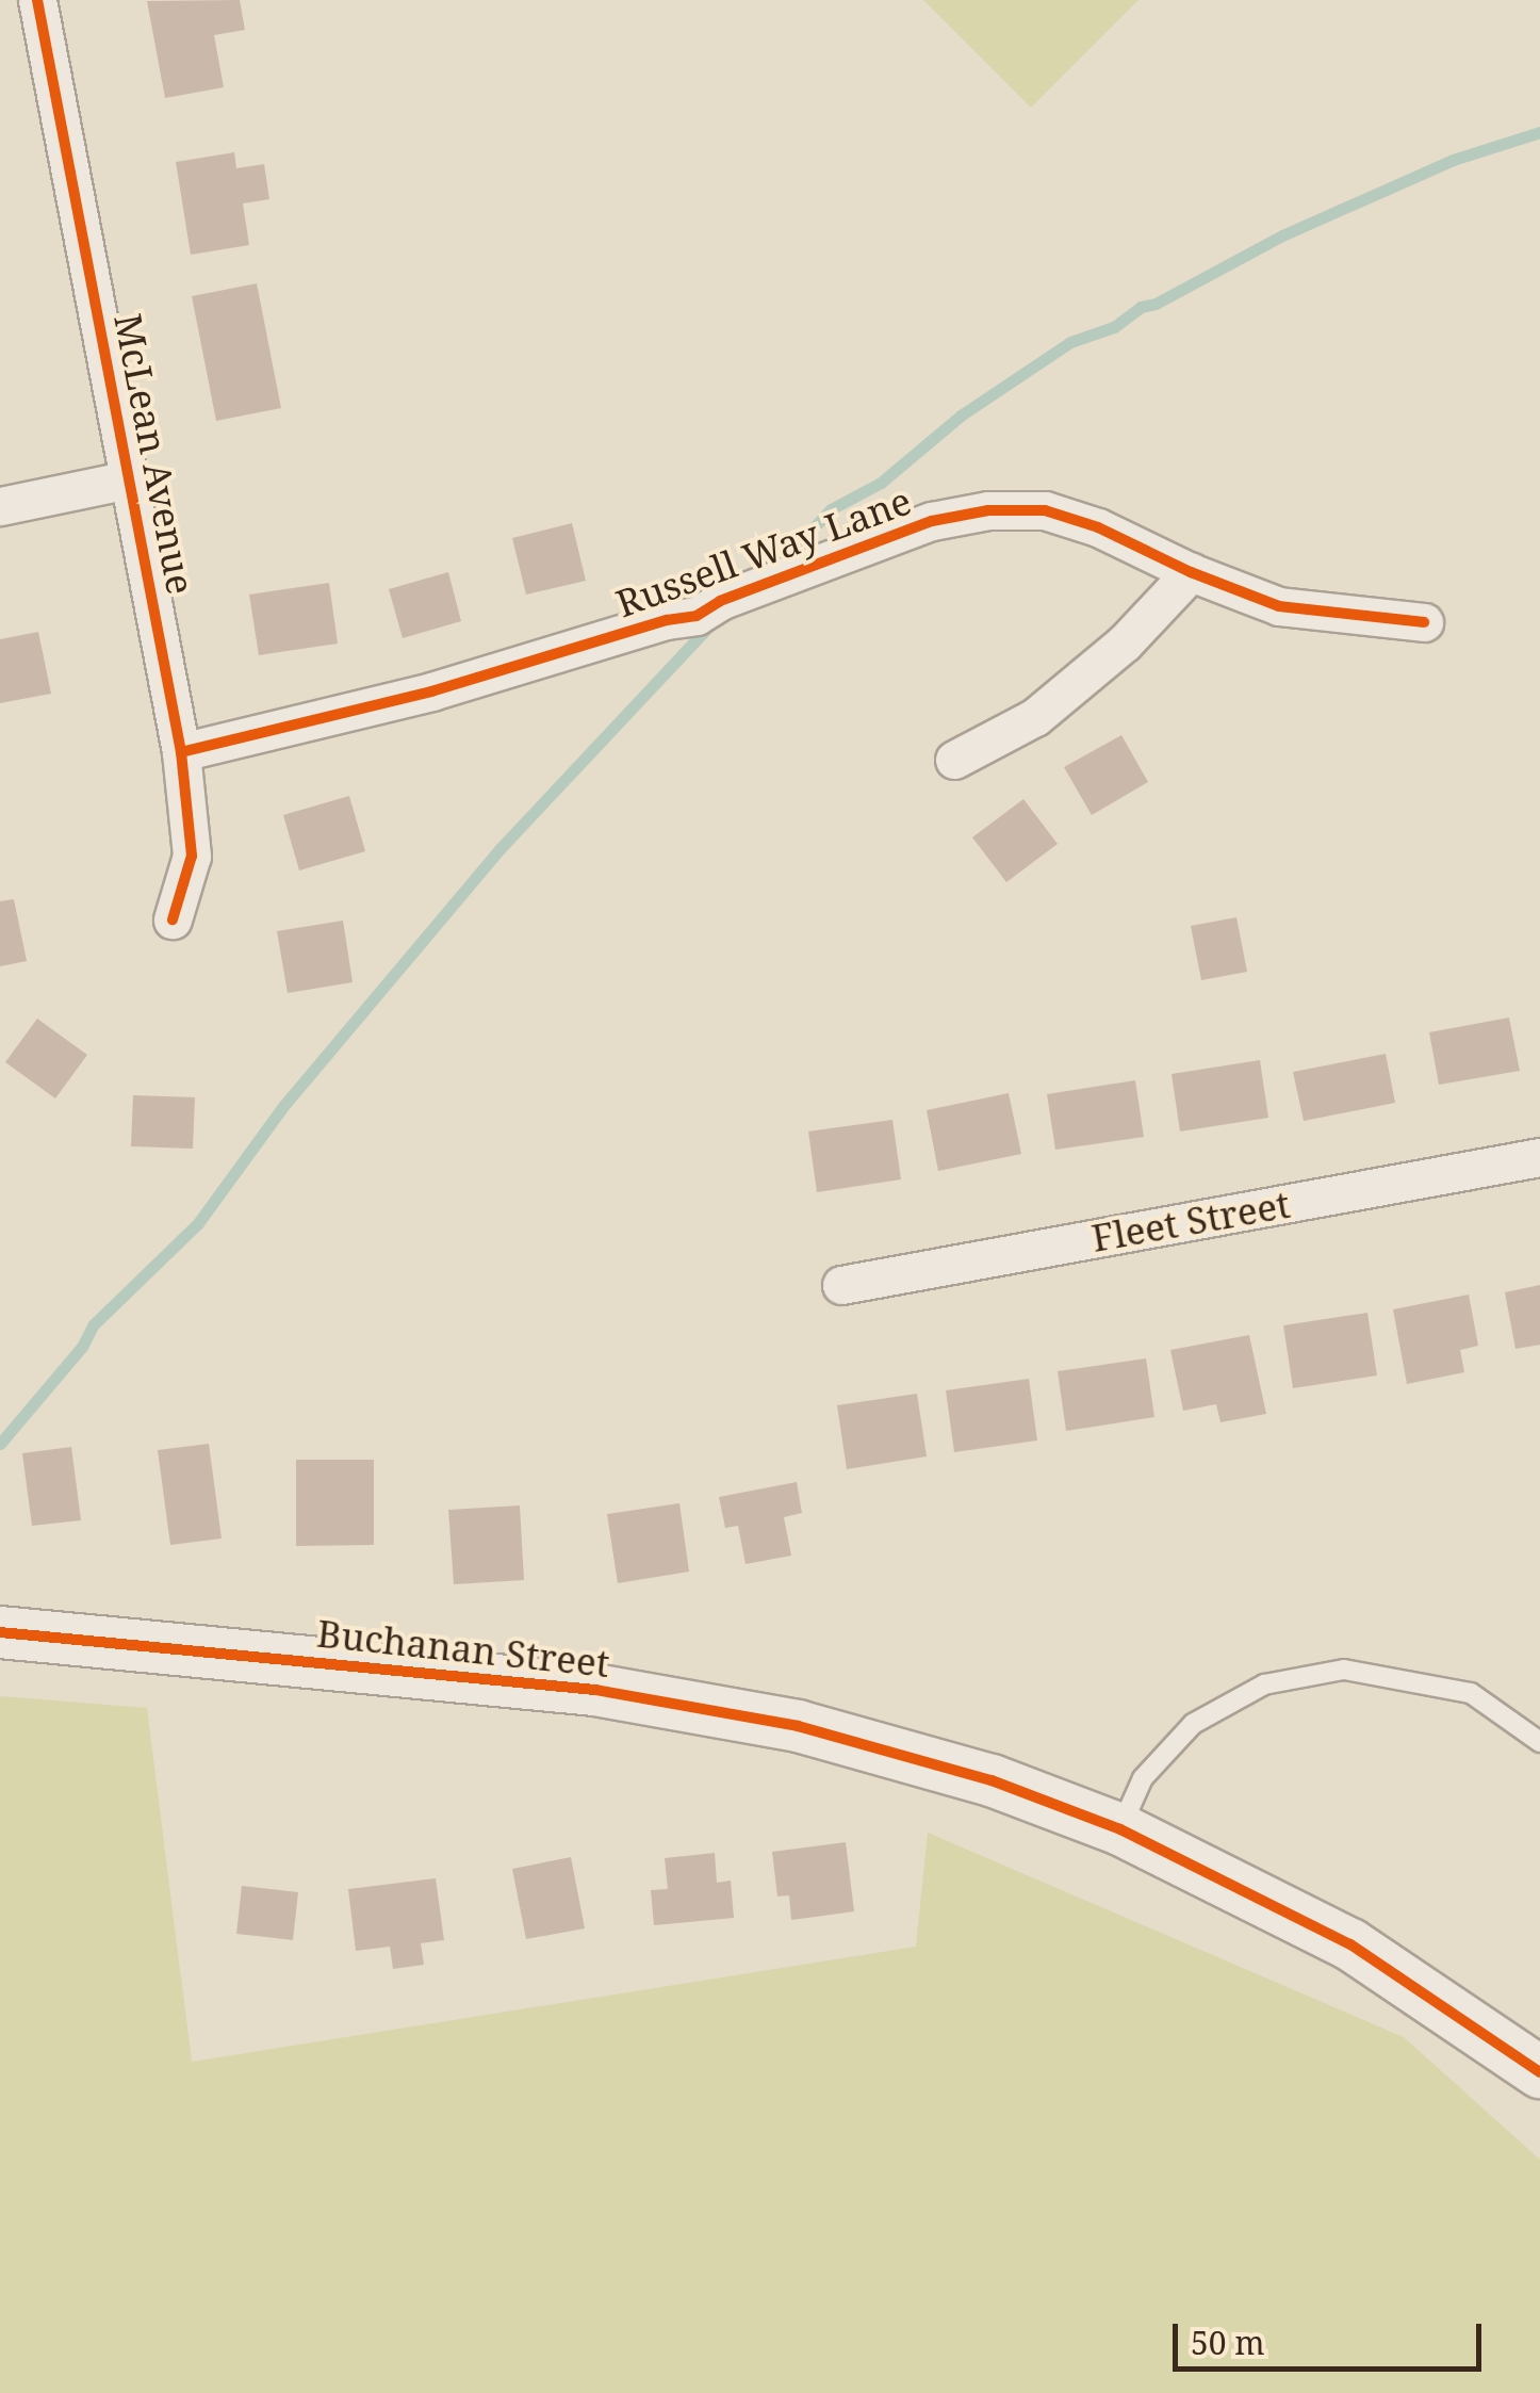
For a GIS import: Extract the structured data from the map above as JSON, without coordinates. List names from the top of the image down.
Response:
{
  "streets": {
    "street": [
      "McLean Avenue",
      "Russell Way Lane",
      "Fleet Street",
      "Buchanan Street"
    ]
  },
  "crossings": [
    ["McLean Avenue", "Russell Way Lane"]
  ],
  "scale_bar": "50 m"
}
